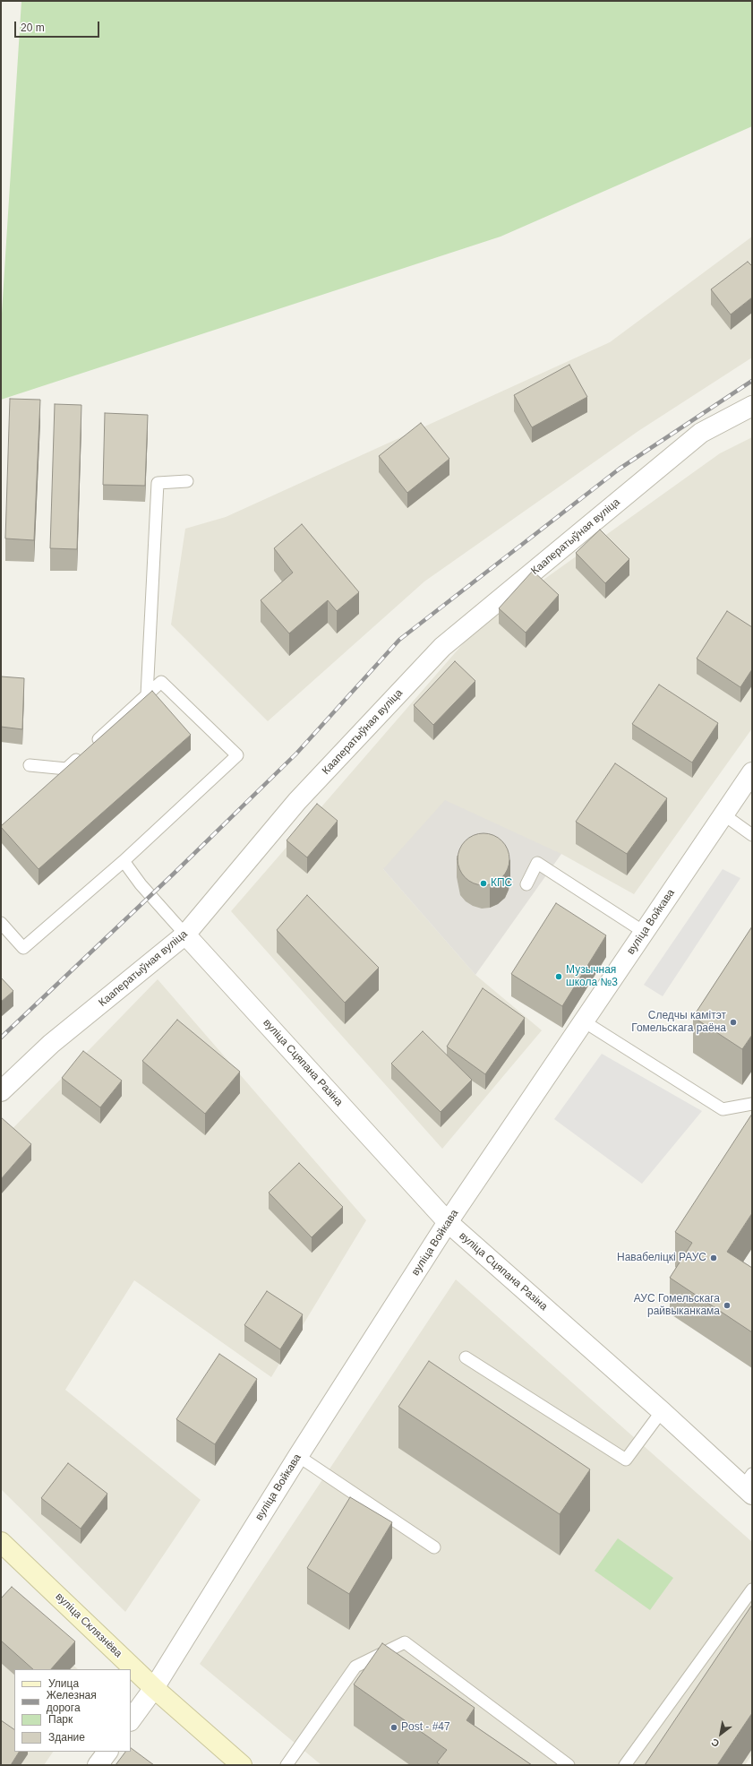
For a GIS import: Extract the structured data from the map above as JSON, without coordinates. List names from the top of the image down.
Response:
{
  "streets": {
    "main road": ["вуліца Склязнёва"],
    "street": ["Кааператыўная вуліца", "вуліца Войкава", "вуліца Сцяпана Разіна"]
  },
  "crossings": [
    ["Кааператыўная вуліца", "вуліца Сцяпана Разіна"],
    ["вуліца Войкава", "вуліца Сцяпана Разіна"],
    ["вуліца Войкава", "вуліца Склязнёва"]
  ],
  "places": [
    "КПС",
    "Музычная школа №3",
    "Следчы камітэт Гомельскага раёна",
    "Навабеліцкі РАУС",
    "АУС Гомельскага райвыканкама",
    "Post - #47"
  ],
  "legend": [
    "Улица",
    "Железная дорога",
    "Парк",
    "Здание"
  ],
  "scale_bar": "20 m",
  "north": "bottom left"
}
